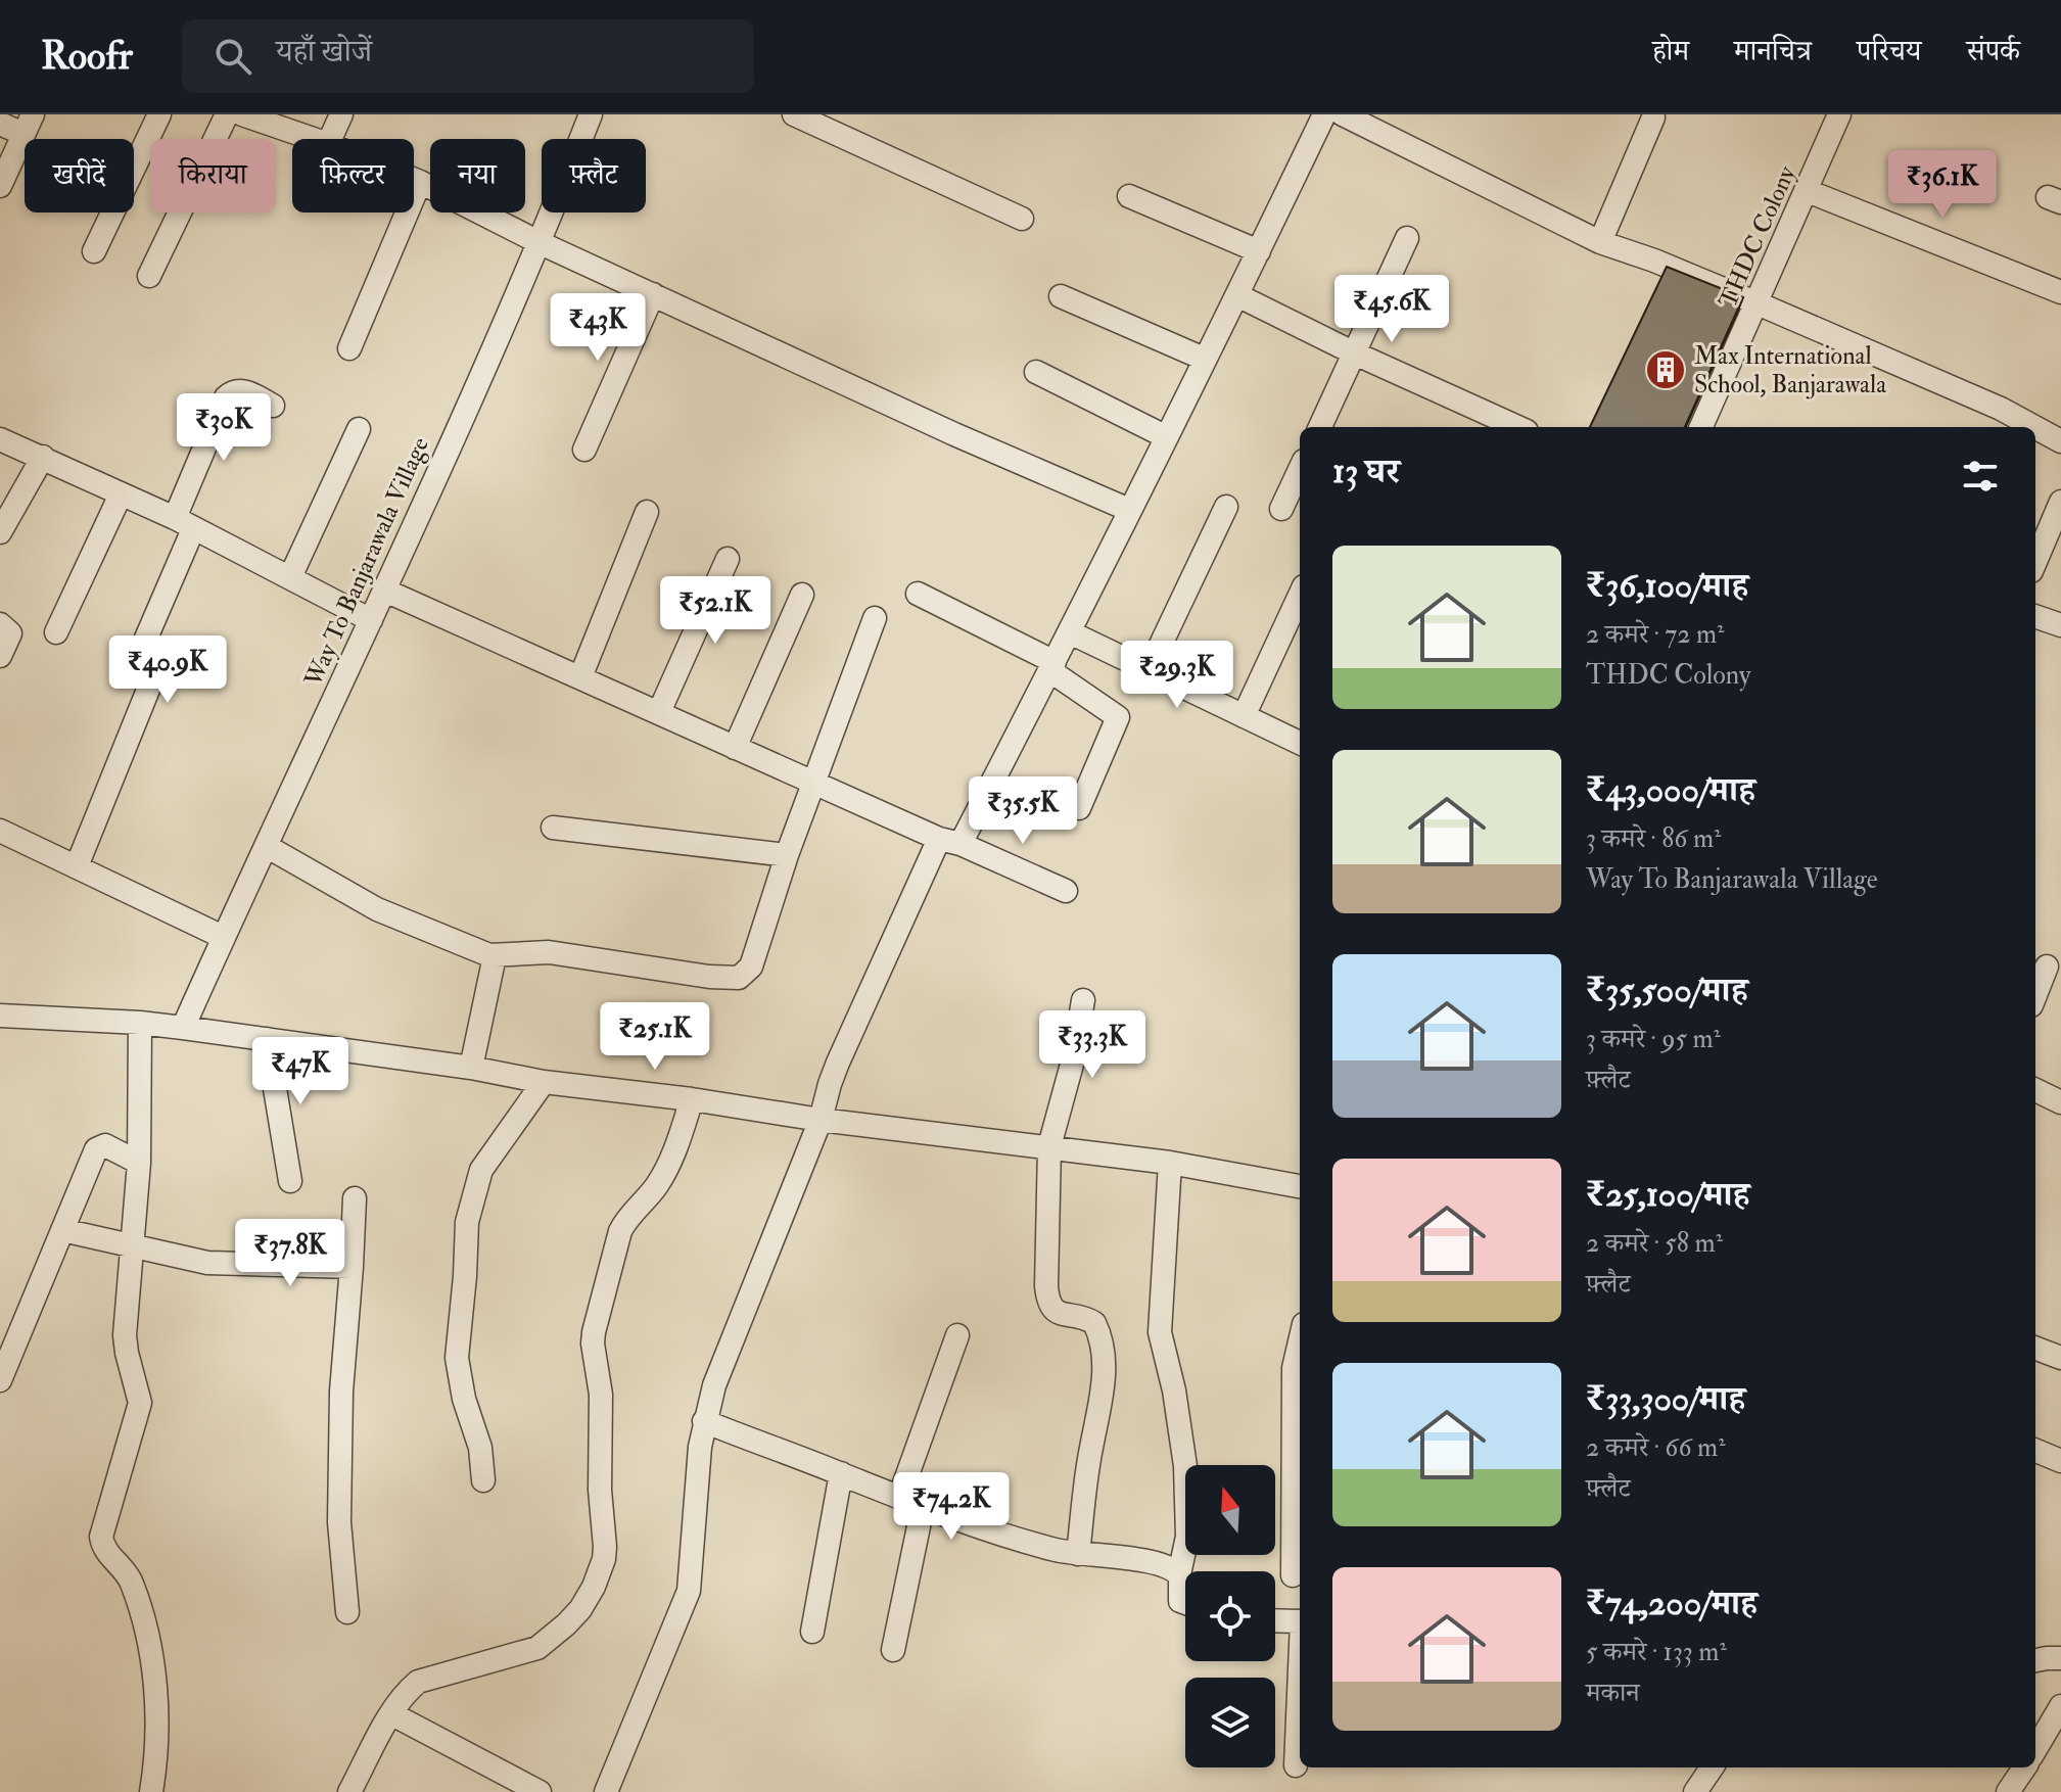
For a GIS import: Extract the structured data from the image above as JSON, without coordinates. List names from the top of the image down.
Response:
{
  "streets": {
    "street": ["THDC Colony", "Way To Banjarawala Village"]
  },
  "places": {
    "building": ["Max International School, Banjarawala"]
  },
  "north": "top",
  "page": {
    "header": "Roofr",
    "search": "यहाँ खोजें",
    "nav": [
      "होम",
      "मानचित्र",
      "परिचय",
      "संपर्क"
    ],
    "chip": [
      "खरीदें",
      "किराया",
      "फ़िल्टर",
      "नया",
      "फ़्लैट"
    ],
    "price": [
      "₹36.1K",
      "₹45.6K",
      "₹43K",
      "₹30K",
      "₹52.1K",
      "₹40.9K",
      "₹29.3K",
      "₹35.5K",
      "₹25.1K",
      "₹33.3K",
      "₹47K",
      "₹37.8K",
      "₹74.2K"
    ],
    "heading": "13 घर",
    "list": [
      {
        "name": "₹36,100/माह",
        "note": "2 कमरे · 72 m² · THDC Colony"
      },
      {
        "name": "₹43,000/माह",
        "note": "3 कमरे · 86 m² · Way To Banjarawala Village"
      },
      {
        "name": "₹35,500/माह",
        "note": "3 कमरे · 95 m² · फ़्लैट"
      },
      {
        "name": "₹25,100/माह",
        "note": "2 कमरे · 58 m² · फ़्लैट"
      },
      {
        "name": "₹33,300/माह",
        "note": "2 कमरे · 66 m² · फ़्लैट"
      },
      {
        "name": "₹74,200/माह",
        "note": "5 कमरे · 133 m² · मकान"
      }
    ]
  }
}
